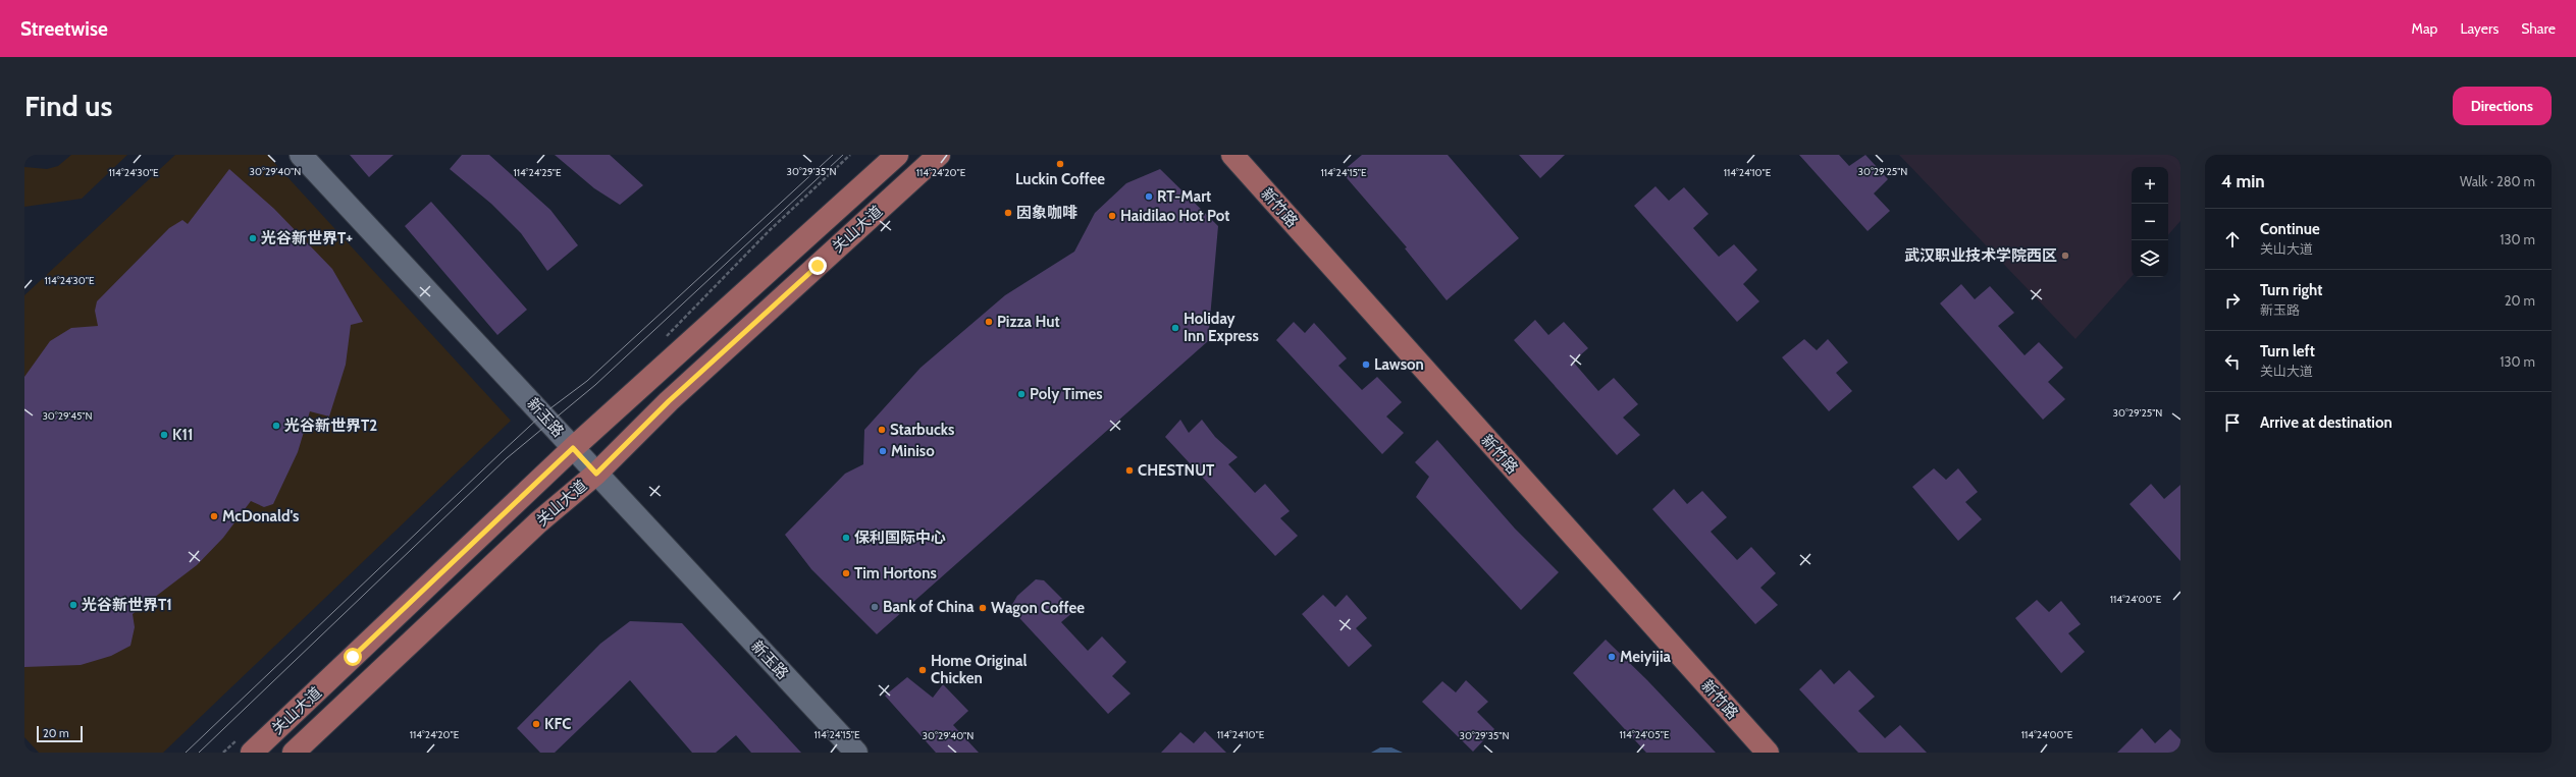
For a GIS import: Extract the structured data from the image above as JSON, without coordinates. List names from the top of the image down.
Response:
{
  "streets": {
    "main road": ["新竹路", "关山大道"],
    "street": ["新玉路"]
  },
  "crossings": [
    ["关山大道", "新玉路"]
  ],
  "places": [
    "Luckin Coffee",
    "RT-Mart",
    "因象咖啡",
    "Haidilao Hot Pot",
    "光谷新世界T+",
    "武汉职业技术学院西区",
    "Pizza Hut",
    "Holiday Inn Express",
    "Lawson",
    "Poly Times",
    "光谷新世界T2",
    "Starbucks",
    "K11",
    "Miniso",
    "CHESTNUT",
    "McDonald's",
    "保利国际中心",
    "Tim Hortons",
    "光谷新世界T1",
    "Bank of China",
    "Wagon Coffee",
    "Meiyijia",
    "Home Original Chicken",
    "KFC"
  ],
  "scale_bar": "20 m",
  "page": {
    "header": "Streetwise",
    "nav": ["Map", "Layers", "Share"],
    "buttons": "Directions",
    "title": "Find us",
    "heading": ["4 min", "Walk · 280 m"],
    "map_buttons": ["+", "−"],
    "list": [
      ["Continue", "关山大道", "130 m"],
      ["Turn right", "新玉路", "20 m"],
      ["Turn left", "关山大道", "130 m"],
      "Arrive at destination"
    ],
    "scale": "20 m"
  },
  "coordinates": [
    "30°29'40\"N",
    "30°29'35\"N",
    "30°29'25\"N",
    "114°24'15\"E",
    "114°24'30\"E",
    "114°24'25\"E",
    "114°24'20\"E",
    "114°24'10\"E",
    "30°29'45\"N",
    "114°24'00\"E",
    "114°24'05\"E"
  ]
}
